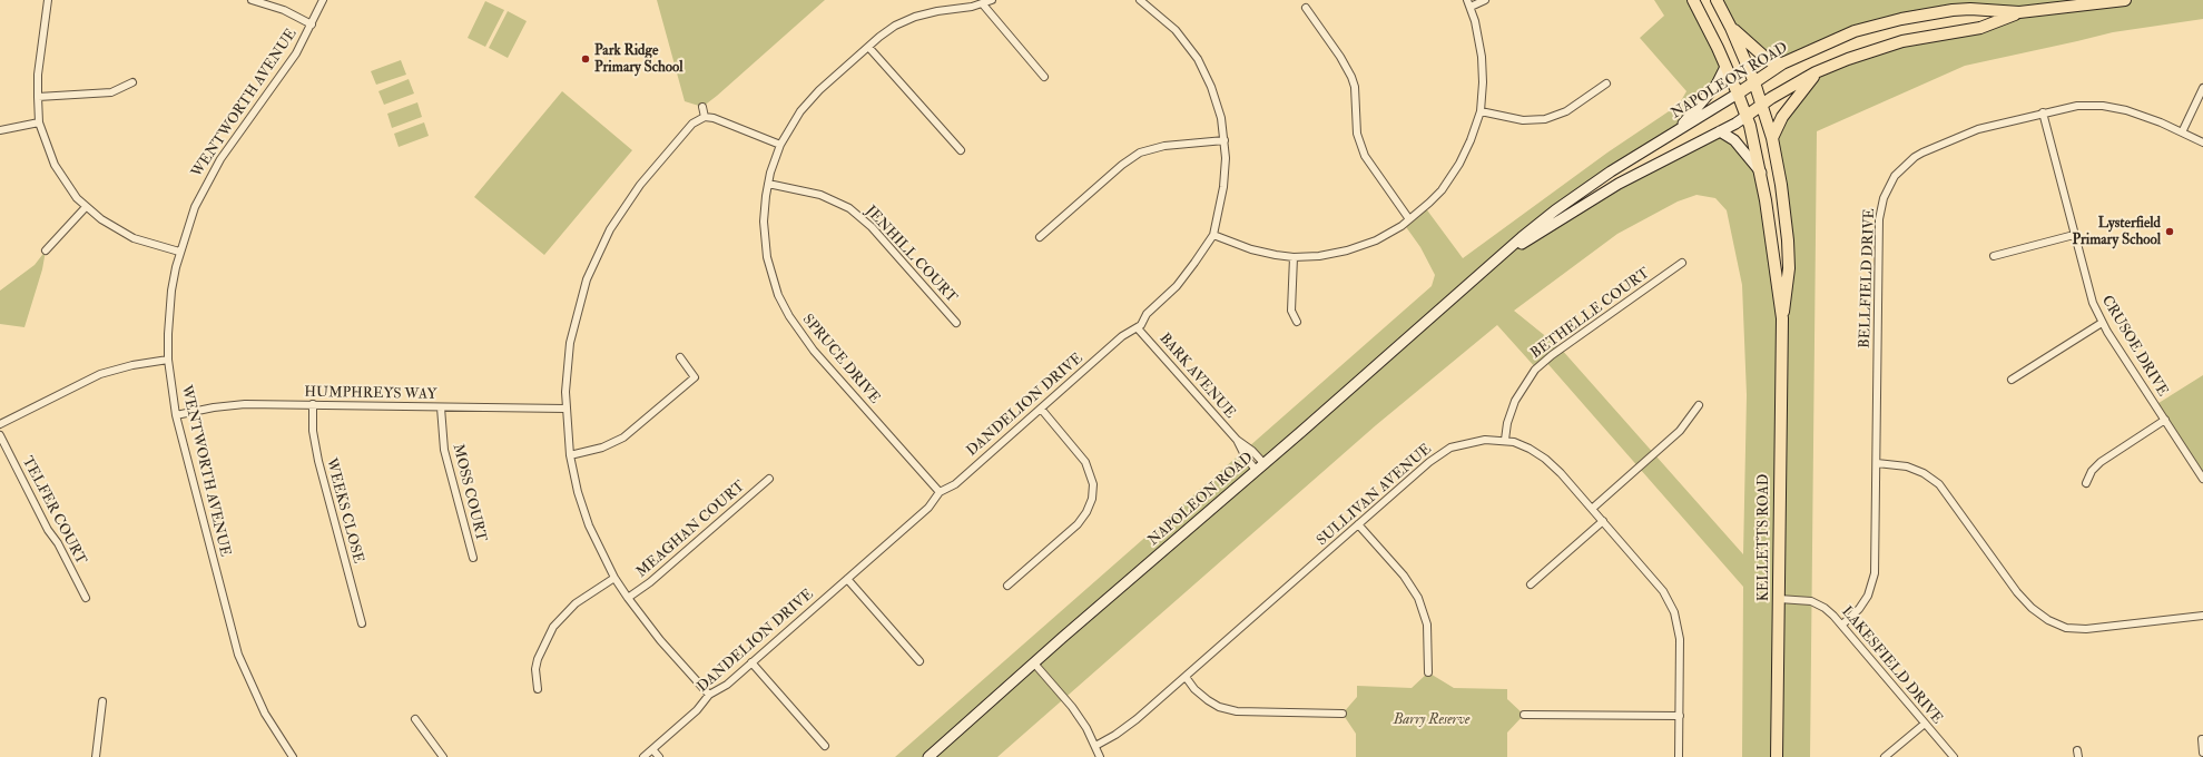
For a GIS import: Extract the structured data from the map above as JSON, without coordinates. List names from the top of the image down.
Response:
{
  "streets": {
    "main road": ["NAPOLEON ROAD", "KELLETTS ROAD"],
    "street": [
      "WENTWORTH AVENUE",
      "JENHILL COURT",
      "BELLFIELD DRIVE",
      "BETHELLE COURT",
      "CRUSOE DRIVE",
      "SPRUCE DRIVE",
      "BARK AVENUE",
      "HUMPHREYS WAY",
      "DANDELION DRIVE",
      "MOSS COURT",
      "SULLIVAN AVENUE",
      "TELFER COURT",
      "WEEKS CLOSE",
      "MEAGHAN COURT",
      "LAKESFIELD DRIVE"
    ]
  },
  "crossings": [
    ["NAPOLEON ROAD", "BARK AVENUE"],
    ["NAPOLEON ROAD", "KELLETTS ROAD"],
    ["WENTWORTH AVENUE", "HUMPHREYS WAY"],
    ["JENHILL COURT", "SPRUCE DRIVE"],
    ["BELLFIELD DRIVE", "CRUSOE DRIVE"],
    ["BELLFIELD DRIVE", "LAKESFIELD DRIVE"],
    ["BETHELLE COURT", "SULLIVAN AVENUE"],
    ["SPRUCE DRIVE", "DANDELION DRIVE"],
    ["BARK AVENUE", "DANDELION DRIVE"],
    ["HUMPHREYS WAY", "MOSS COURT"],
    ["HUMPHREYS WAY", "WEEKS CLOSE"],
    ["KELLETTS ROAD", "LAKESFIELD DRIVE"]
  ],
  "parks": ["Barry Reserve"],
  "places": ["Park Ridge Primary School", "Lysterfield Primary School"]
}
